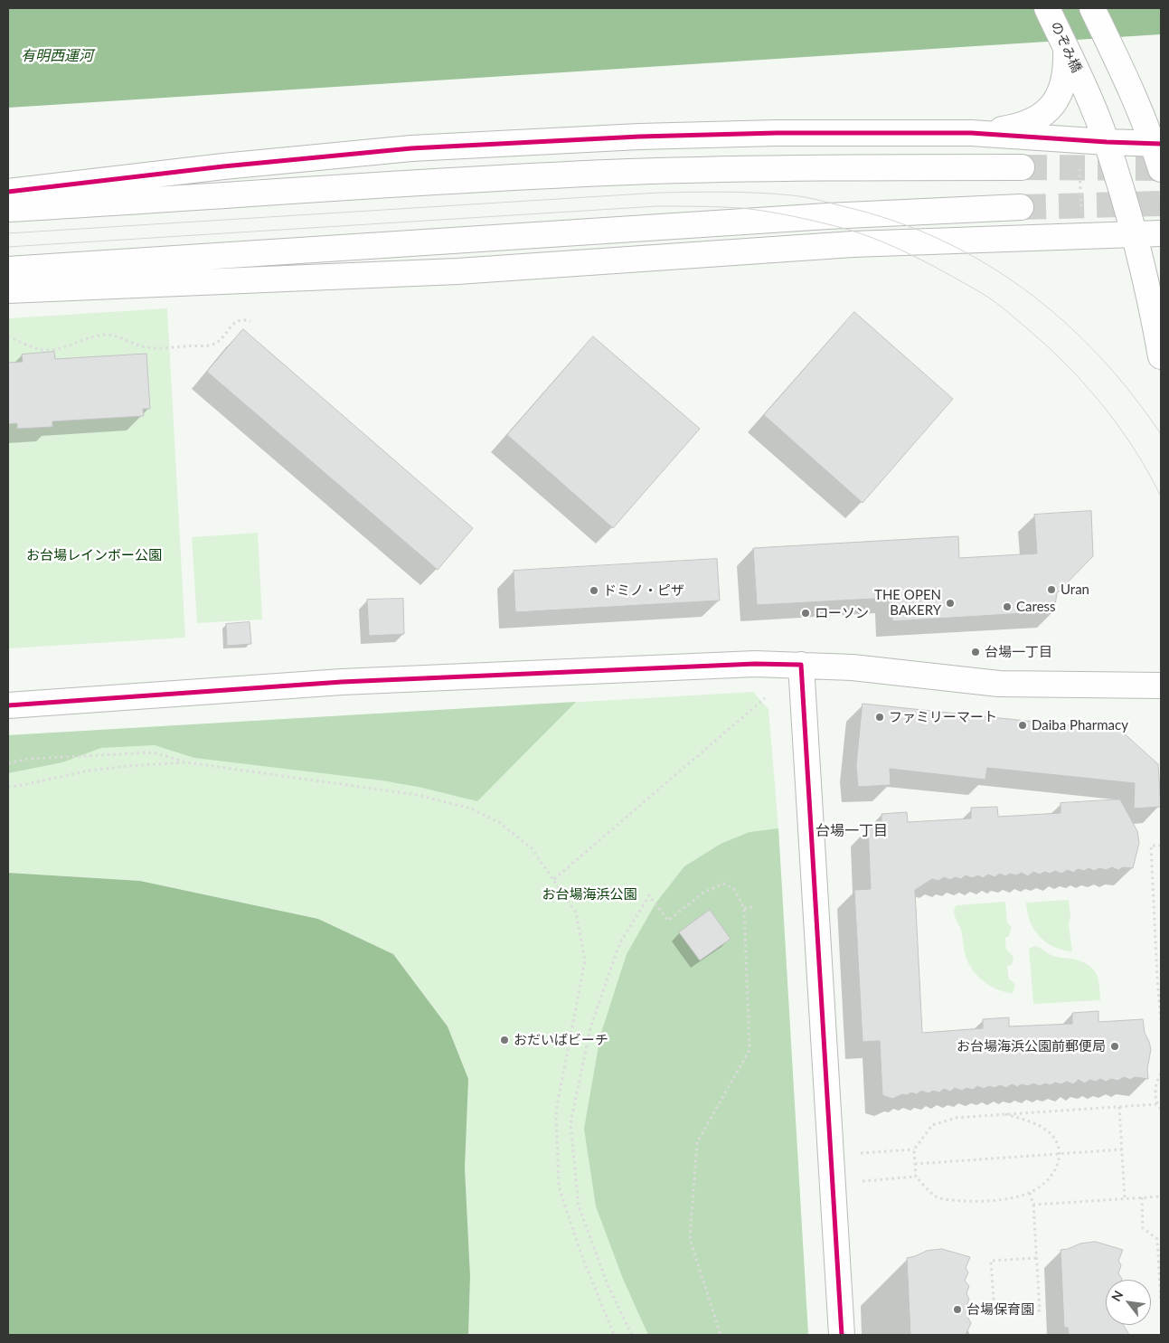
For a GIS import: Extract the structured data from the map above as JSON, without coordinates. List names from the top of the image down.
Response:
{
  "streets": {
    "street": ["のぞみ橋"]
  },
  "districts": ["台場一丁目"],
  "water": ["有明西運河"],
  "parks": ["お台場レインボー公園", "お台場海浜公園"],
  "places": [
    "Uran",
    "ドミノ・ピザ",
    "THE OPEN BAKERY",
    "Caress",
    "ローソン",
    "台場一丁目",
    "ファミリーマート",
    "Daiba Pharmacy",
    "おだいばビーチ",
    "お台場海浜公園前郵便局",
    "台場保育園"
  ],
  "north": "top left"
}
